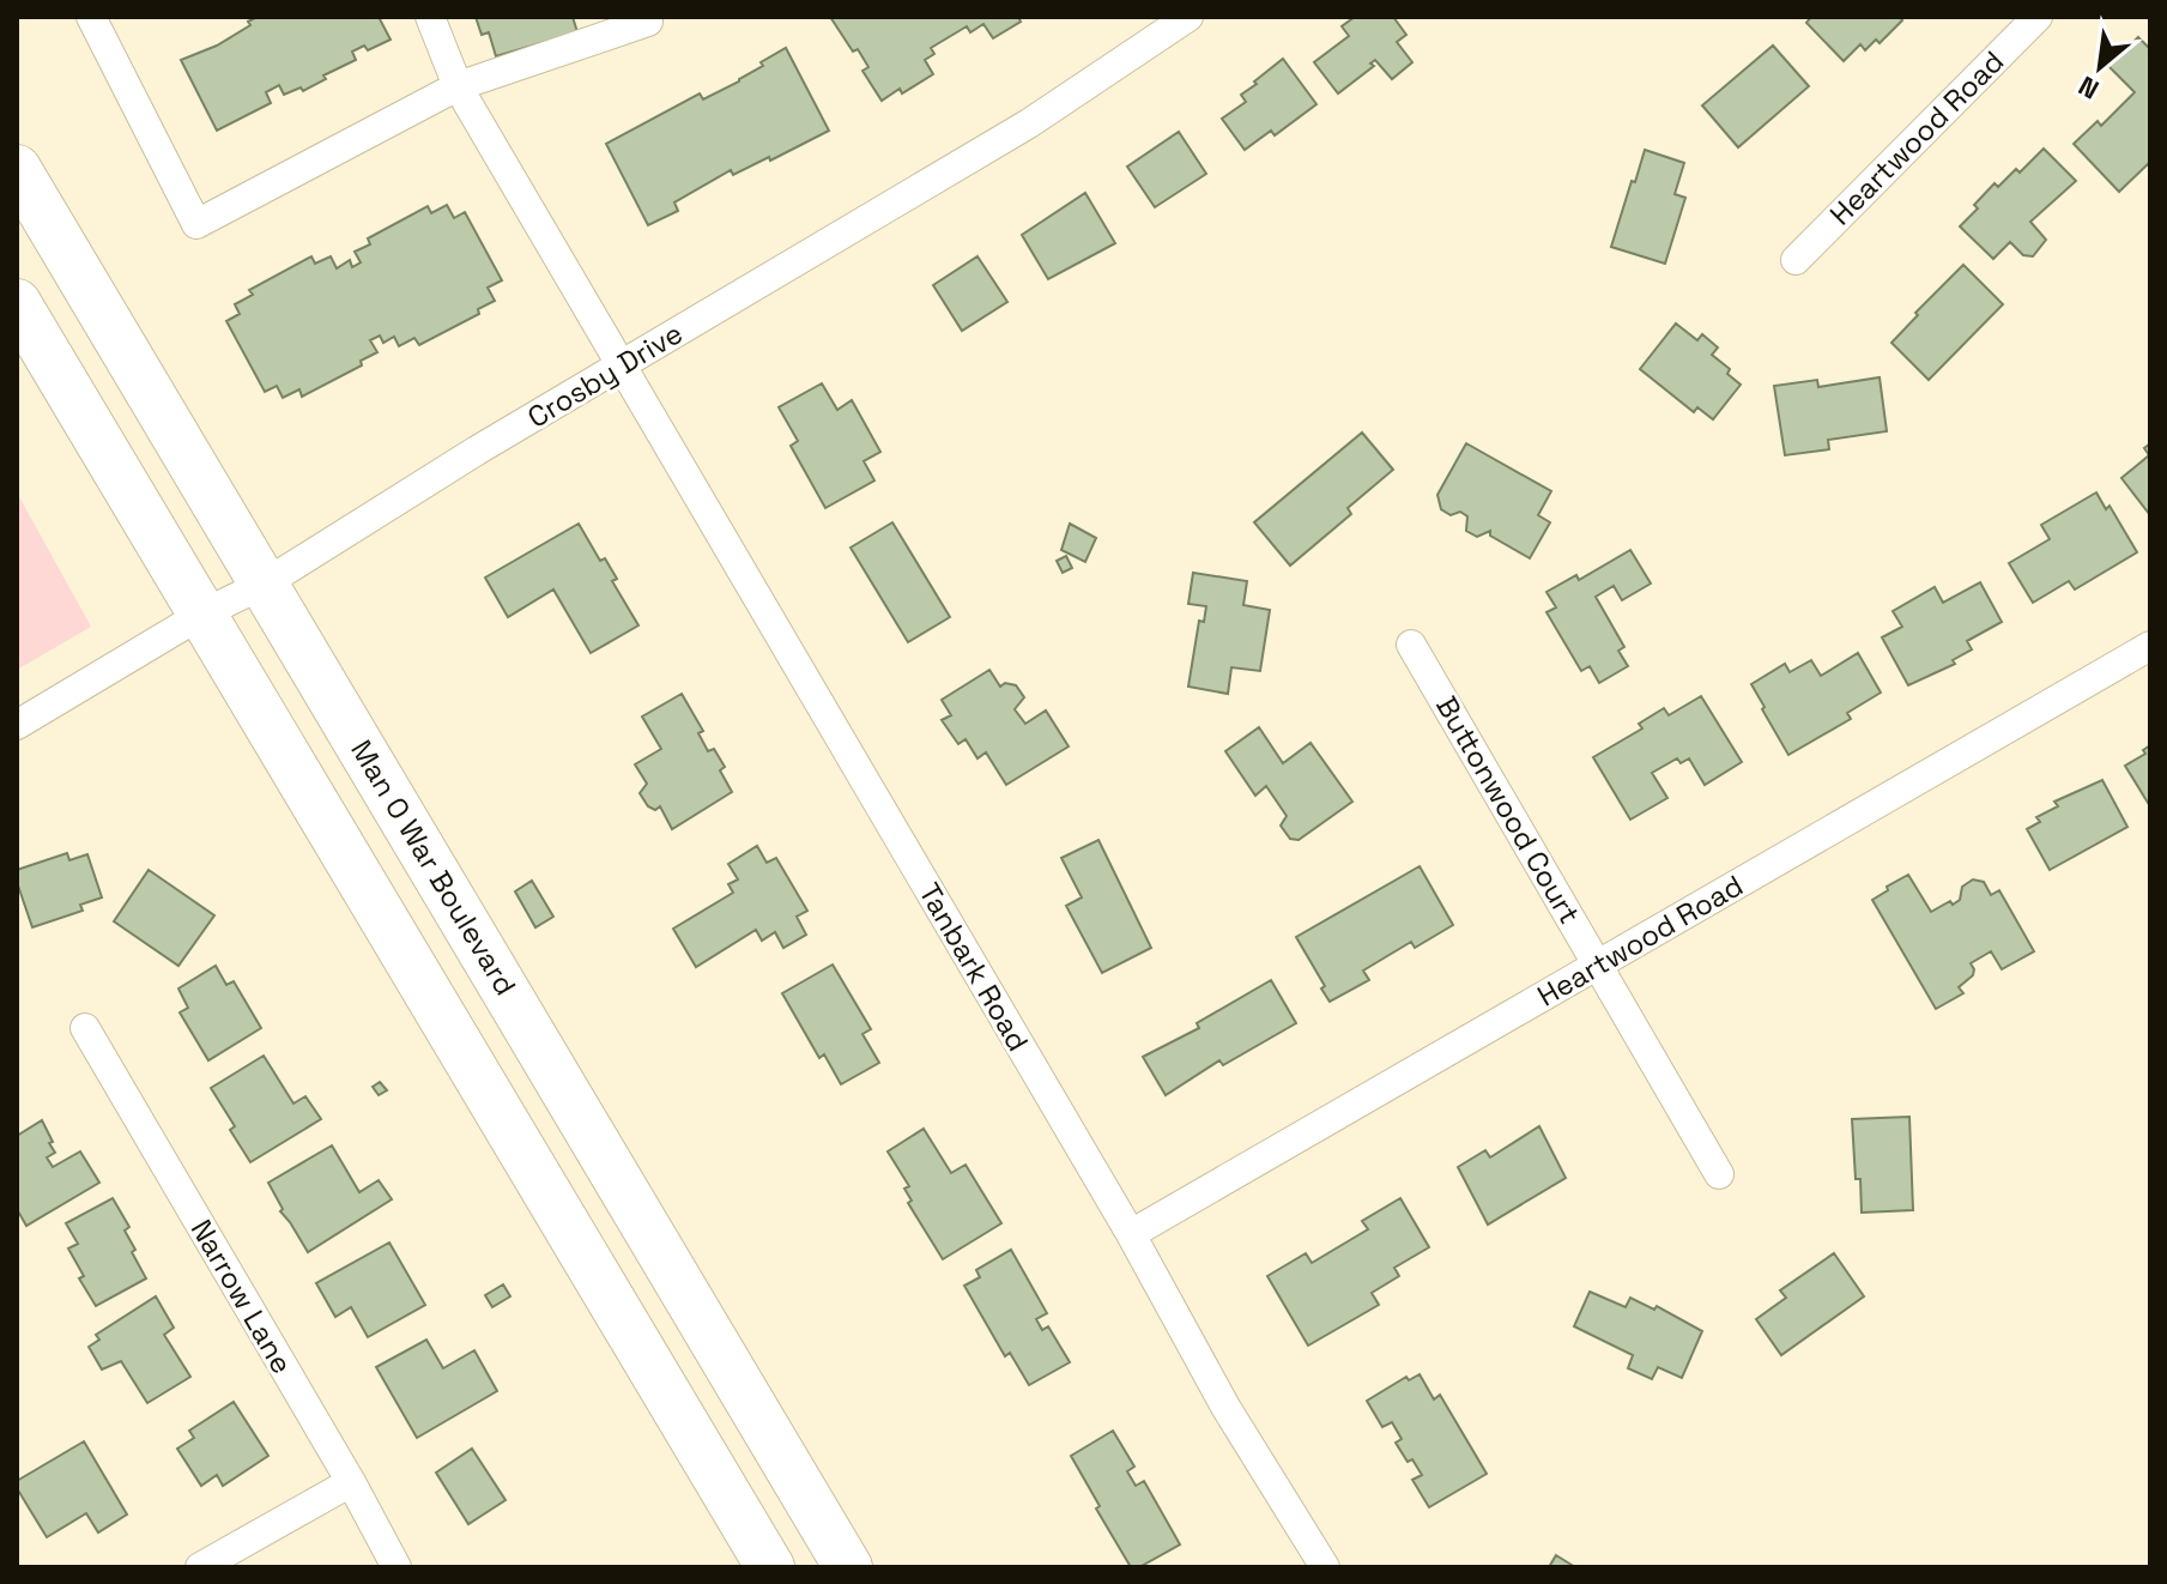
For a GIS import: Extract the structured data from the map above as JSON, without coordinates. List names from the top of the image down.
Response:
{
  "streets": {
    "main road": ["Man O War Boulevard"],
    "street": [
      "Heartwood Road",
      "Crosby Drive",
      "Buttonwood Court",
      "Tanbark Road",
      "Narrow Lane"
    ]
  },
  "crossings": [
    ["Heartwood Road", "Buttonwood Court"],
    ["Heartwood Road", "Tanbark Road"],
    ["Crosby Drive", "Man O War Boulevard"],
    ["Crosby Drive", "Tanbark Road"]
  ],
  "north": "bottom left"
}
